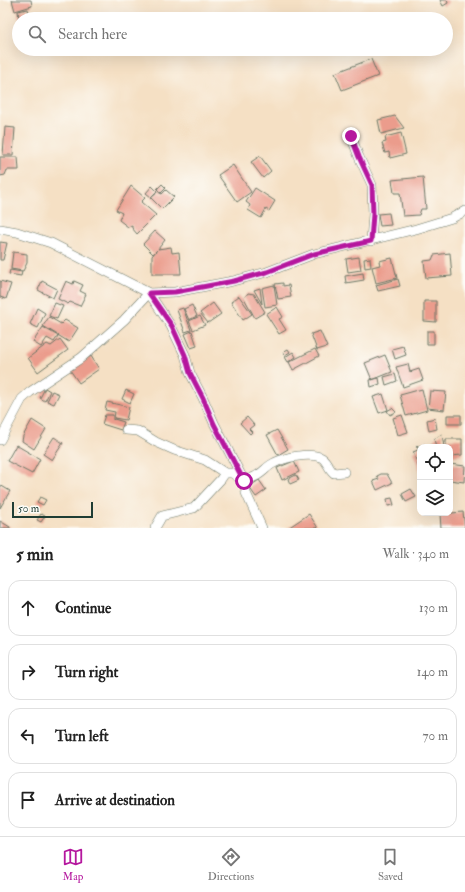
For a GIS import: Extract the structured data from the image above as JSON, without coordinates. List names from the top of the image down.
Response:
{
  "scale_bar": "50 m",
  "page": {
    "search": "Search here",
    "scale": "50 m",
    "heading": ["5 min", "Walk · 340 m"],
    "list": [
      ["Continue", "130 m"],
      ["Turn right", "140 m"],
      ["Turn left", "70 m"],
      "Arrive at destination"
    ],
    "nav": ["Map", "Directions", "Saved"]
  }
}
